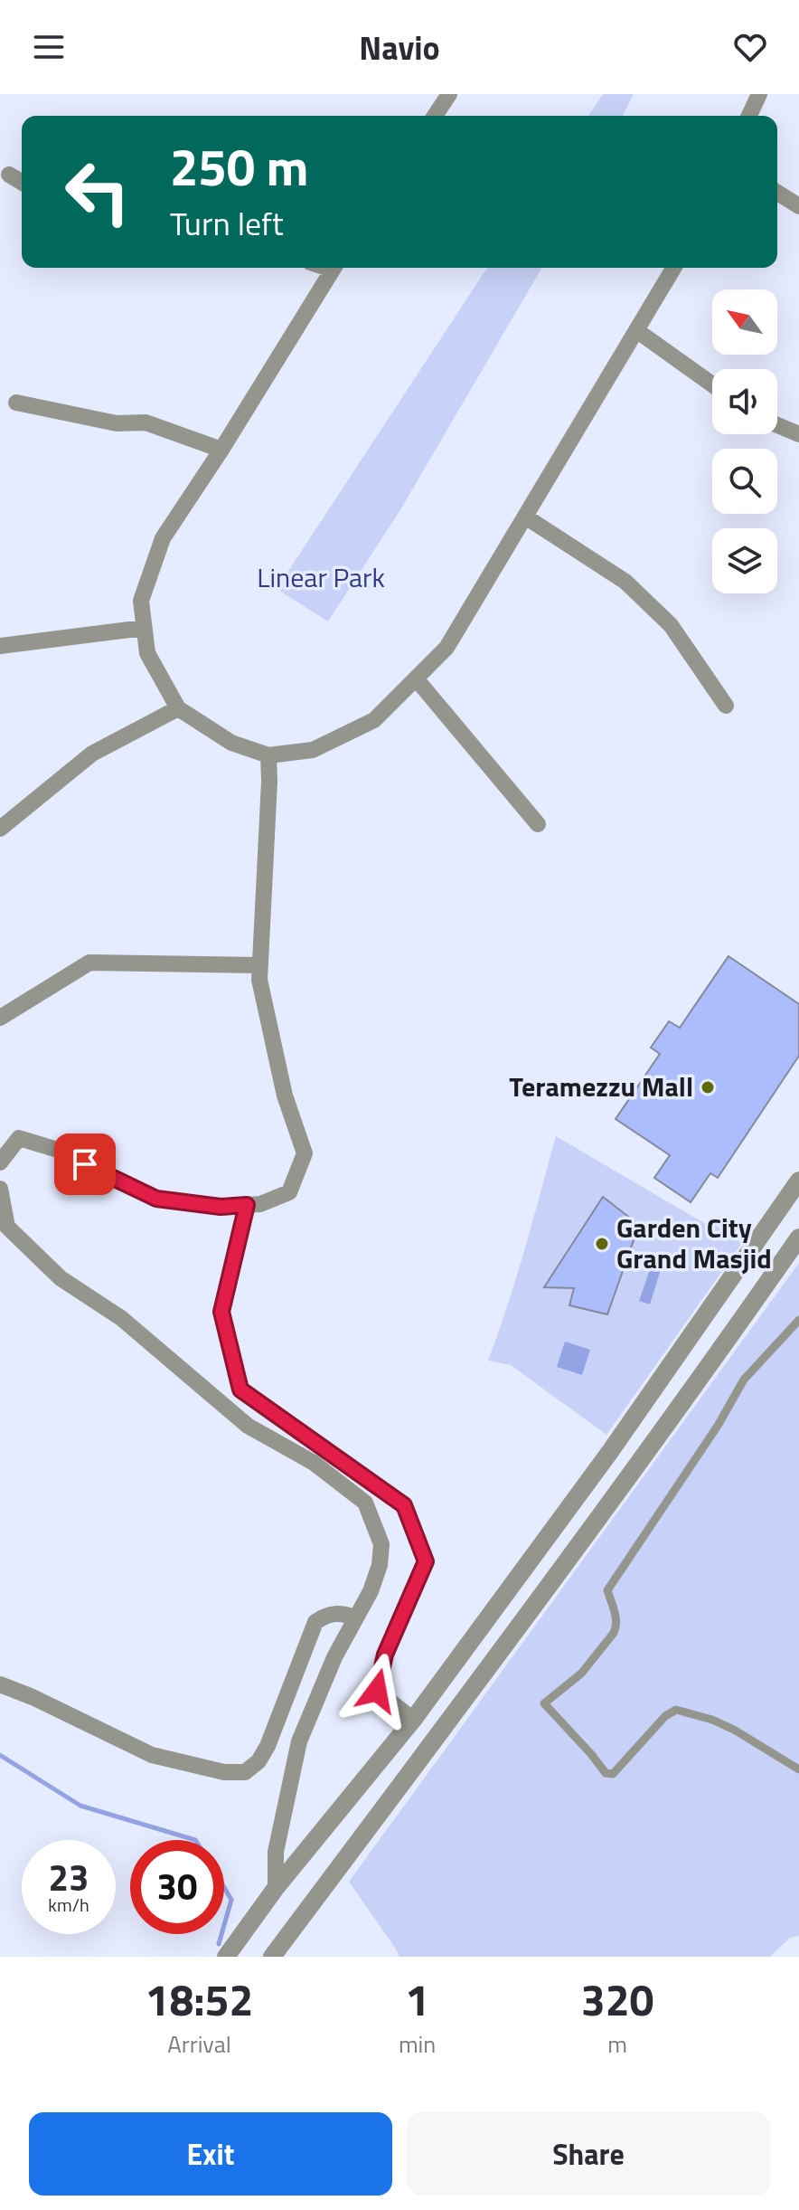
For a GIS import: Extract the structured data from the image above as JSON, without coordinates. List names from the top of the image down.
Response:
{
  "parks": ["Linear Park"],
  "places": ["Teramezzu Mall", "Garden City Grand Masjid"],
  "north": "top left",
  "page": {
    "header": "Navio",
    "turn": ["250 m", "Turn left"],
    "speed": "23 km/h",
    "limit": "30",
    "eta": [
      "18:52",
      "Arrival",
      "1",
      "min",
      "320",
      "m"
    ],
    "buttons": ["Exit", "Share"]
  }
}
